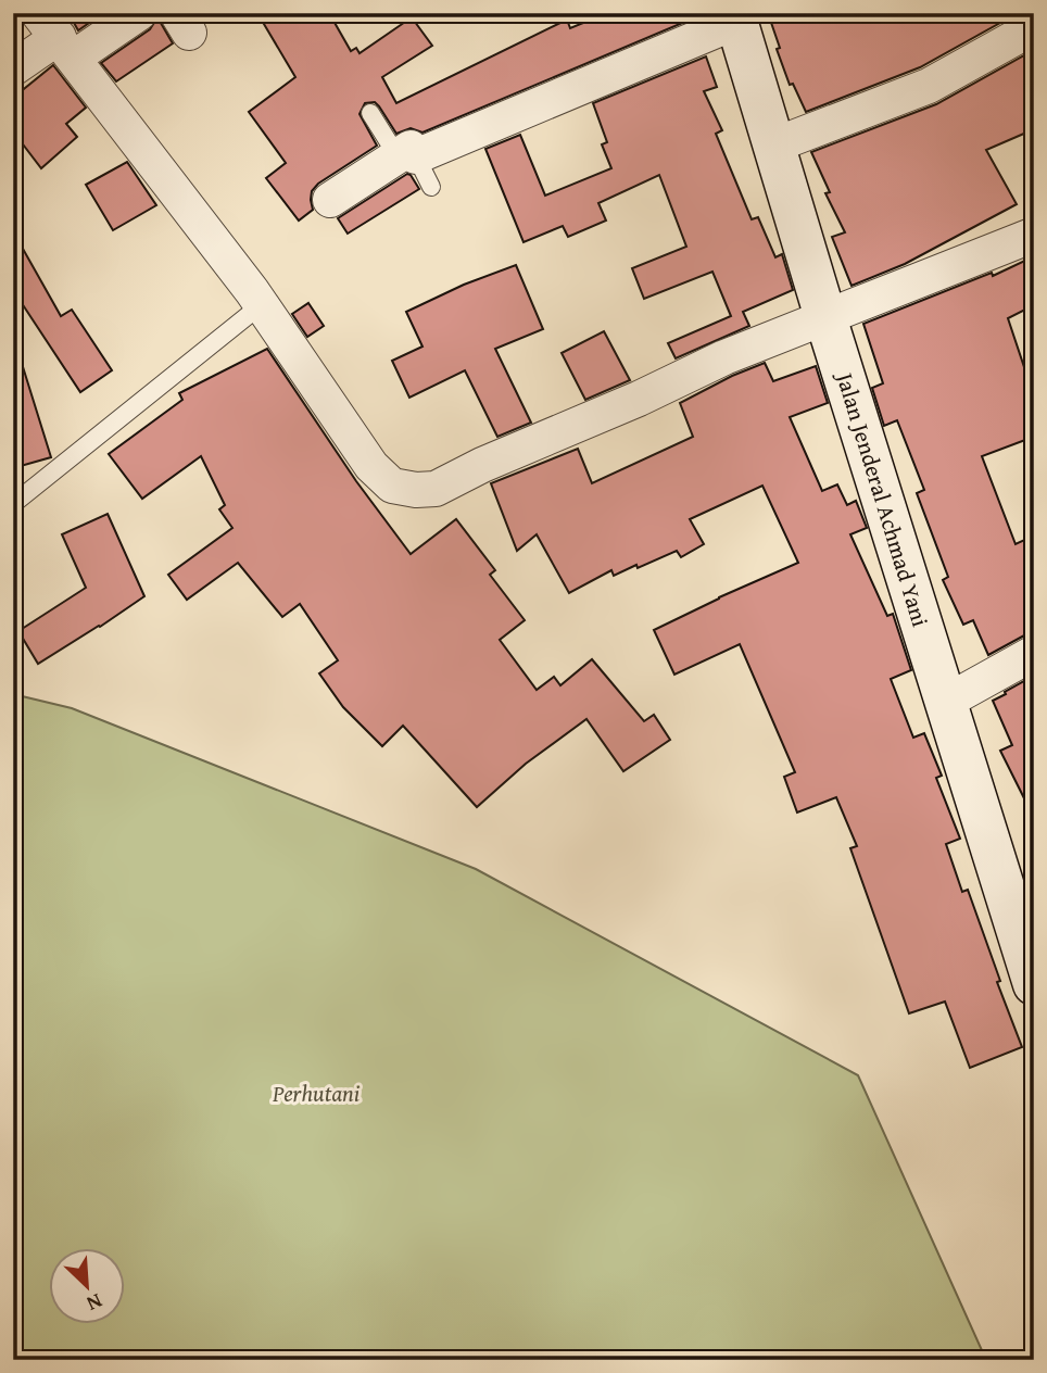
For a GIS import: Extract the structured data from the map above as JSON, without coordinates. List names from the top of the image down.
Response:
{
  "streets": {
    "main road": ["Jalan Jenderal Achmad Yani"]
  },
  "parks": ["Perhutani"],
  "north": "bottom right"
}
